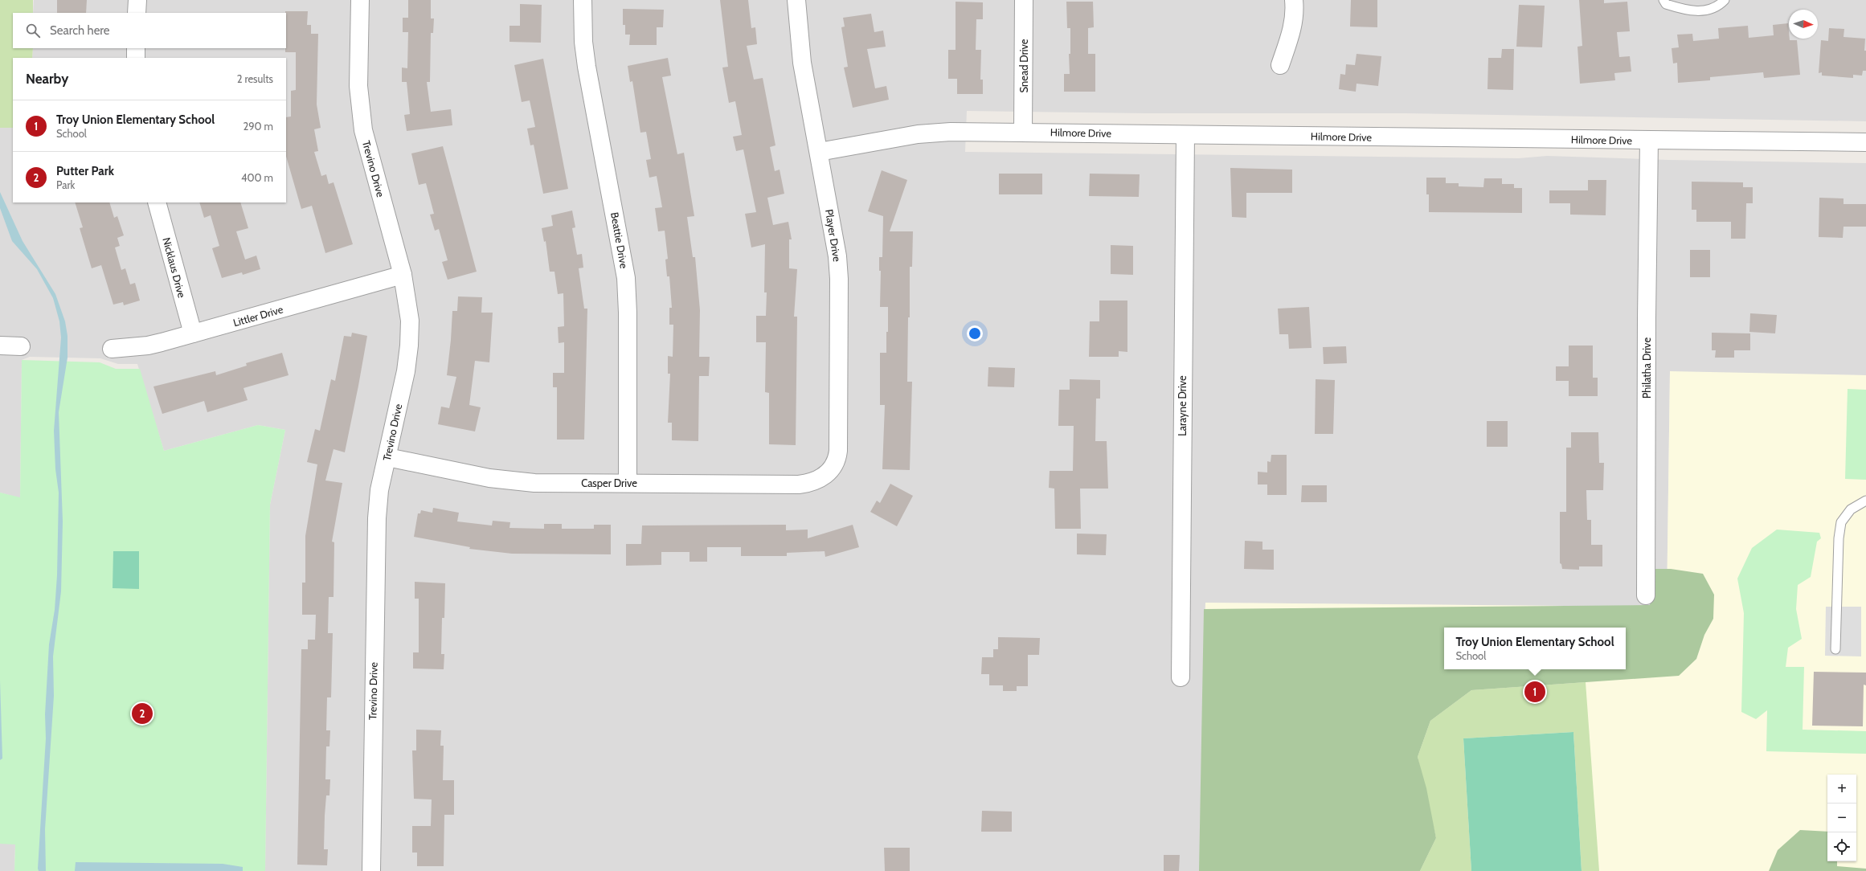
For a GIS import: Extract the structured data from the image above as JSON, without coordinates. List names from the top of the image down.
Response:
{
  "streets": {
    "street": [
      "Snead Drive",
      "Hilmore Drive",
      "Trevino Drive",
      "Player Drive",
      "Beattie Drive",
      "Nicklaus Drive",
      "Littler Drive",
      "Philatha Drive",
      "Larayne Drive",
      "Casper Drive"
    ]
  },
  "crossings": [
    ["Snead Drive", "Hilmore Drive"],
    ["Hilmore Drive", "Player Drive"],
    ["Hilmore Drive", "Philatha Drive"],
    ["Hilmore Drive", "Larayne Drive"],
    ["Trevino Drive", "Littler Drive"],
    ["Trevino Drive", "Casper Drive"],
    ["Player Drive", "Casper Drive"],
    ["Beattie Drive", "Casper Drive"],
    ["Nicklaus Drive", "Littler Drive"]
  ],
  "north": "right",
  "page": {
    "search": "Search here",
    "heading": ["Nearby", "2 results"],
    "list": [
      {
        "mark": "1",
        "name": "Troy Union Elementary School",
        "note": "School",
        "value": "290 m"
      },
      {
        "mark": "2",
        "name": "Putter Park",
        "note": "Park",
        "value": "400 m"
      }
    ],
    "popup": ["Troy Union Elementary School", "School"],
    "pins": ["1", "2"],
    "map_buttons": ["+", "−"]
  }
}
